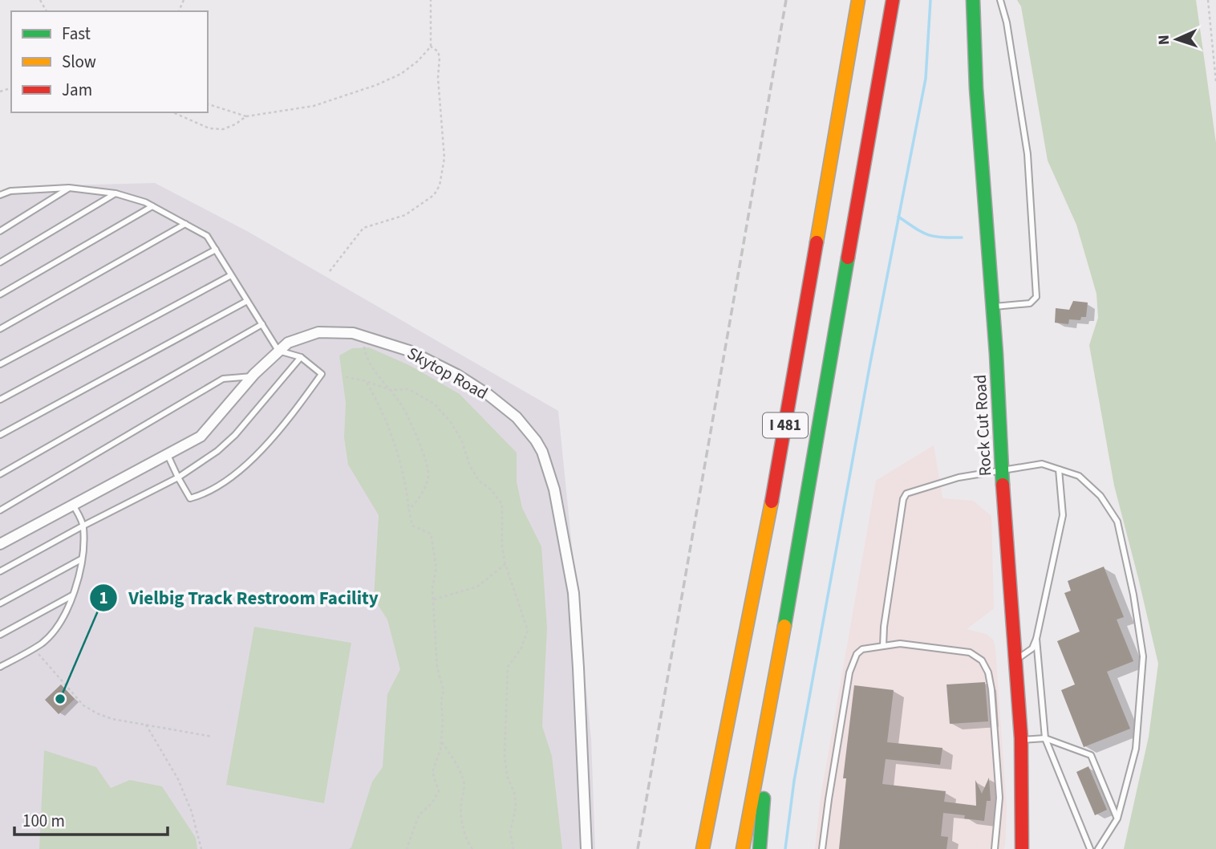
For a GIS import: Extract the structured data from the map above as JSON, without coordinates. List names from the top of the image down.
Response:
{
  "streets": {
    "main road": ["I 481", "Rock Cut Road"],
    "street": ["Skytop Road"]
  },
  "places": ["Vielbig Track Restroom Facility"],
  "legend": ["Fast", "Slow", "Jam"],
  "scale_bar": "100 m",
  "north": "left"
}
